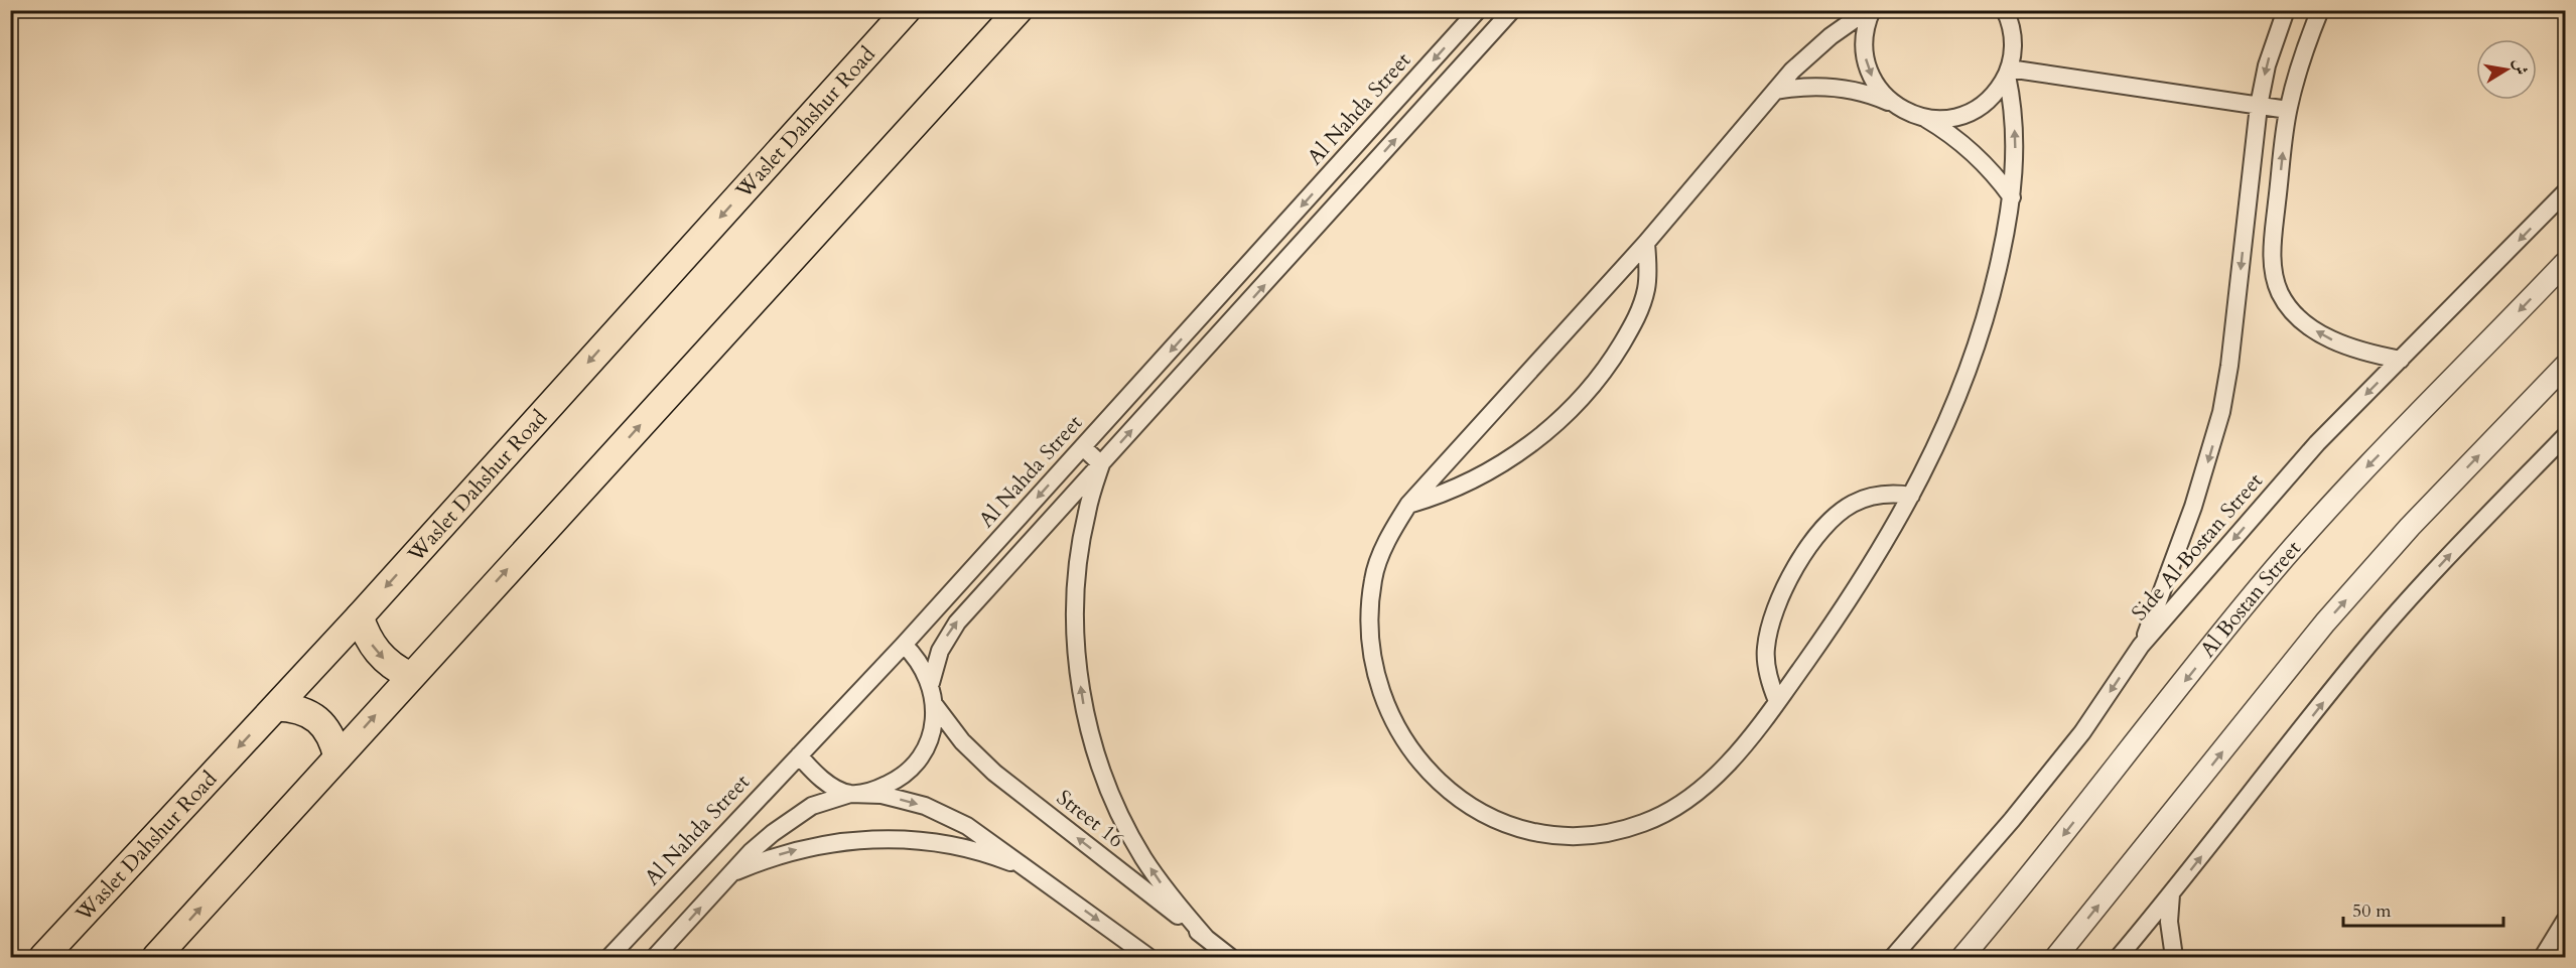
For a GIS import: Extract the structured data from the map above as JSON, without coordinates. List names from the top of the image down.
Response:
{
  "streets": {
    "main road": ["Waslet Dahshur Road"],
    "street": [
      "Al Nahda Street",
      "Side Al Bostan Street",
      "Al Bostan Street",
      "Street 16"
    ]
  },
  "scale_bar": "50 m",
  "north": "right"
}
